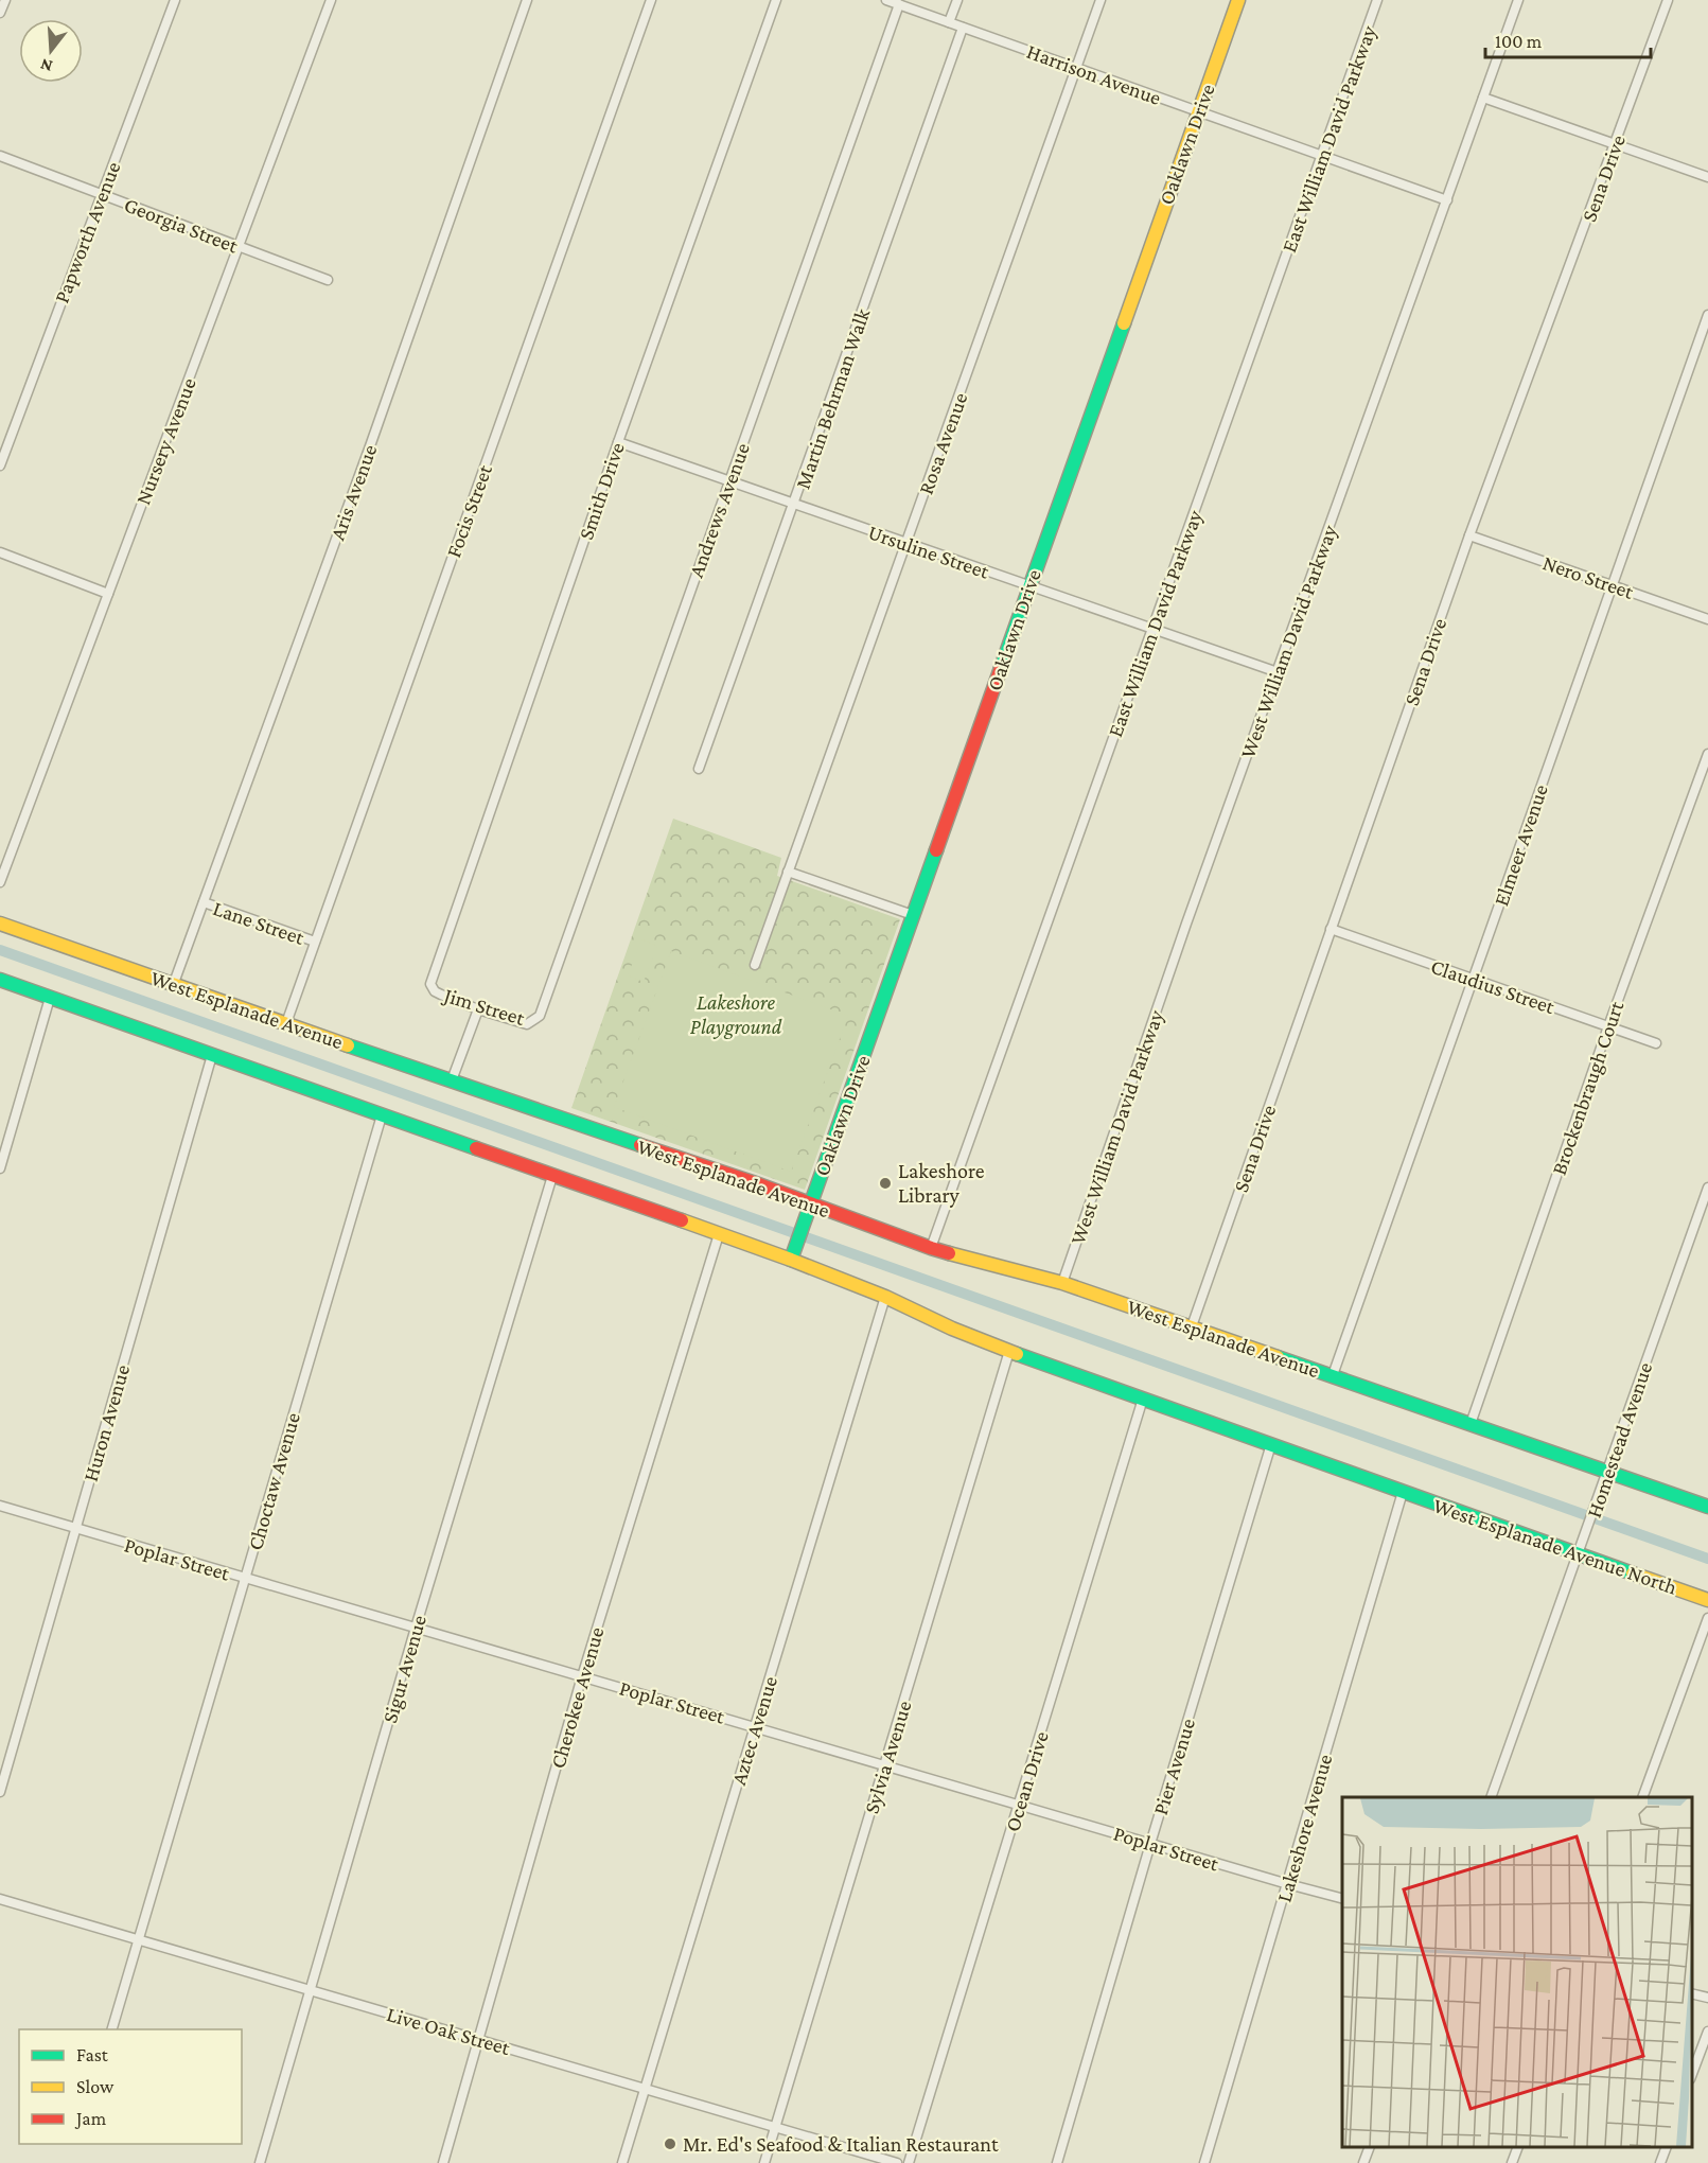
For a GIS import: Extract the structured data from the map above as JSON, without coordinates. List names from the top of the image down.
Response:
{
  "streets": {
    "main road": ["Oaklawn Drive", "West Esplanade Avenue", "West Esplanade Avenue North"],
    "street": [
      "Harrison Avenue",
      "East William David Parkway",
      "Sena Drive",
      "Georgia Street",
      "Papworth Avenue",
      "Martin Behrman Walk",
      "Nursery Avenue",
      "Rosa Avenue",
      "Smith Drive",
      "Aris Avenue",
      "Andrews Avenue",
      "Focis Street",
      "Ursuline Street",
      "Nero Street",
      "West William David Parkway",
      "Elmeer Avenue",
      "Lane Street",
      "Claudius Street",
      "Jim Street",
      "Brockenbraugh Court",
      "Huron Avenue",
      "Homestead Avenue",
      "Choctaw Avenue",
      "Poplar Street",
      "Sigur Avenue",
      "Cherokee Avenue",
      "Aztec Avenue",
      "Sylvia Avenue",
      "Pier Avenue",
      "Ocean Drive",
      "Lakeshore Avenue",
      "Live Oak Street"
    ]
  },
  "crossings": [
    ["Harrison Avenue", "East William David Parkway"],
    ["Harrison Avenue", "Oaklawn Drive"],
    ["Harrison Avenue", "Martin Behrman Walk"],
    ["Harrison Avenue", "Rosa Avenue"],
    ["Harrison Avenue", "Andrews Avenue"],
    ["Harrison Avenue", "West William David Parkway"],
    ["East William David Parkway", "Ursuline Street"],
    ["East William David Parkway", "West Esplanade Avenue"],
    ["Oaklawn Drive", "Ursuline Street"],
    ["Oaklawn Drive", "West Esplanade Avenue"],
    ["Sena Drive", "Nero Street"],
    ["Sena Drive", "Claudius Street"],
    ["Sena Drive", "West Esplanade Avenue"],
    ["Georgia Street", "Papworth Avenue"],
    ["Georgia Street", "Nursery Avenue"],
    ["Martin Behrman Walk", "Ursuline Street"],
    ["Rosa Avenue", "Ursuline Street"],
    ["Smith Drive", "Ursuline Street"],
    ["Smith Drive", "Jim Street"],
    ["Aris Avenue", "Lane Street"],
    ["Aris Avenue", "West Esplanade Avenue"],
    ["Andrews Avenue", "Ursuline Street"],
    ["Andrews Avenue", "Jim Street"],
    ["Focis Street", "Lane Street"],
    ["Focis Street", "West Esplanade Avenue"],
    ["Ursuline Street", "West William David Parkway"],
    ["Nero Street", "Elmeer Avenue"],
    ["West William David Parkway", "West Esplanade Avenue"],
    ["Elmeer Avenue", "Claudius Street"],
    ["Elmeer Avenue", "West Esplanade Avenue"],
    ["Claudius Street", "Brockenbraugh Court"],
    ["West Esplanade Avenue", "Brockenbraugh Court"],
    ["West Esplanade Avenue", "Homestead Avenue"],
    ["Huron Avenue", "Poplar Street"],
    ["Homestead Avenue", "West Esplanade Avenue North"],
    ["Choctaw Avenue", "Poplar Street"],
    ["Choctaw Avenue", "Live Oak Street"],
    ["West Esplanade Avenue North", "Lakeshore Avenue"],
    ["Poplar Street", "Sigur Avenue"],
    ["Poplar Street", "Cherokee Avenue"],
    ["Poplar Street", "Aztec Avenue"],
    ["Poplar Street", "Sylvia Avenue"],
    ["Poplar Street", "Pier Avenue"],
    ["Poplar Street", "Ocean Drive"],
    ["Poplar Street", "Lakeshore Avenue"],
    ["Sigur Avenue", "Live Oak Street"],
    ["Cherokee Avenue", "Live Oak Street"],
    ["Aztec Avenue", "Live Oak Street"],
    ["Sylvia Avenue", "Live Oak Street"]
  ],
  "parks": ["Lakeshore Playground"],
  "places": ["Lakeshore Library", "Mr. Ed's Seafood & Italian Restaurant"],
  "legend": ["Fast", "Slow", "Jam"],
  "scale_bar": "100 m",
  "north": "bottom"
}
